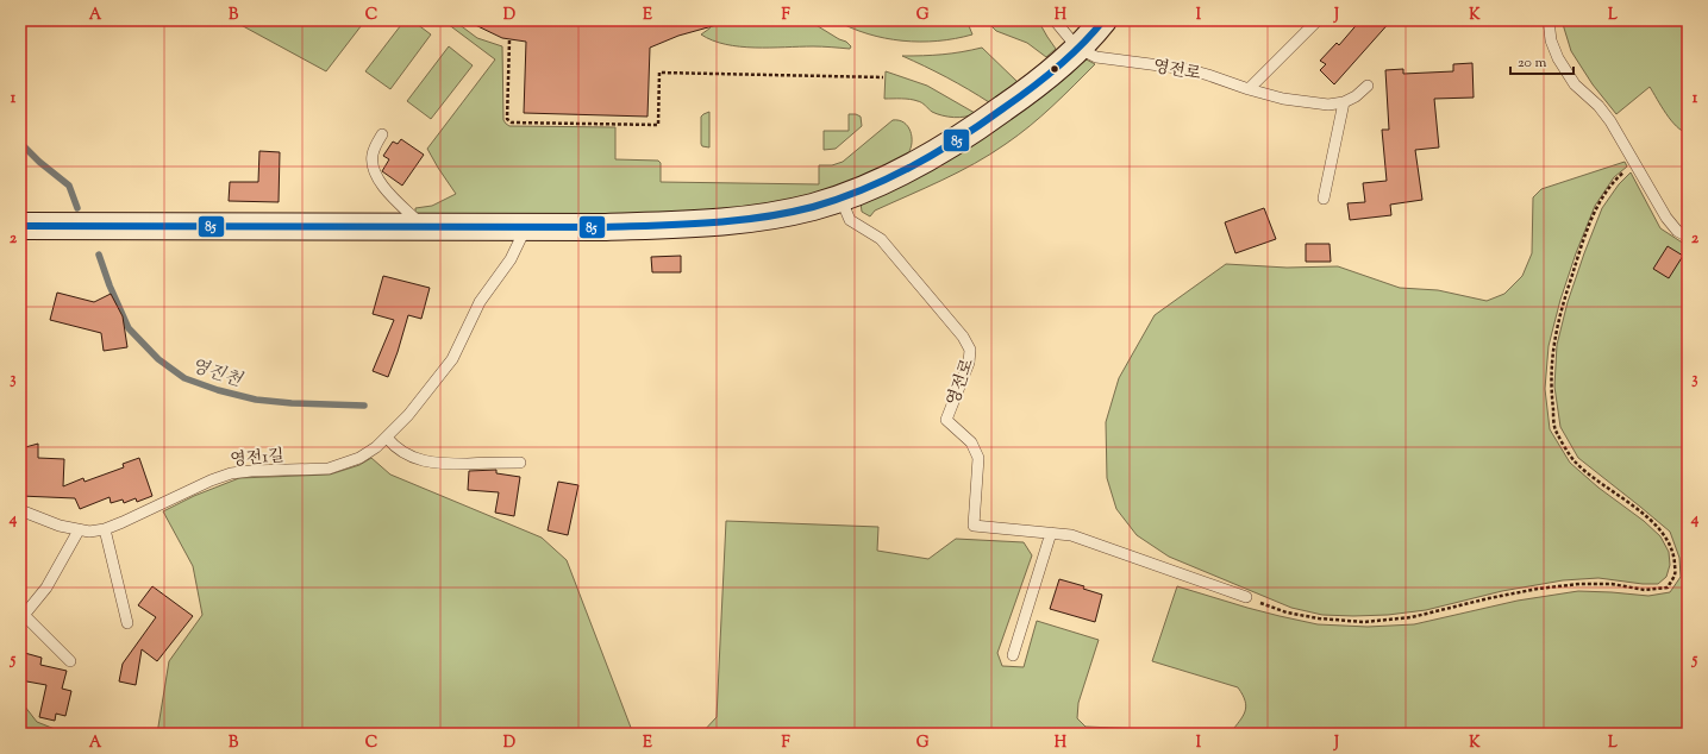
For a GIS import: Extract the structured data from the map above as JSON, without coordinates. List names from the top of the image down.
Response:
{
  "streets": {
    "lane": ["영전로", "영전1길"]
  },
  "water": ["영진천"],
  "lines": ["transit line 85"],
  "scale_bar": "20 m",
  "grid": {
    "columns": [
      "A",
      "B",
      "C",
      "D",
      "E",
      "F",
      "G",
      "H",
      "I",
      "J",
      "K",
      "L"
    ],
    "rows": [
      "1",
      "2",
      "3",
      "4",
      "5"
    ]
  }
}
